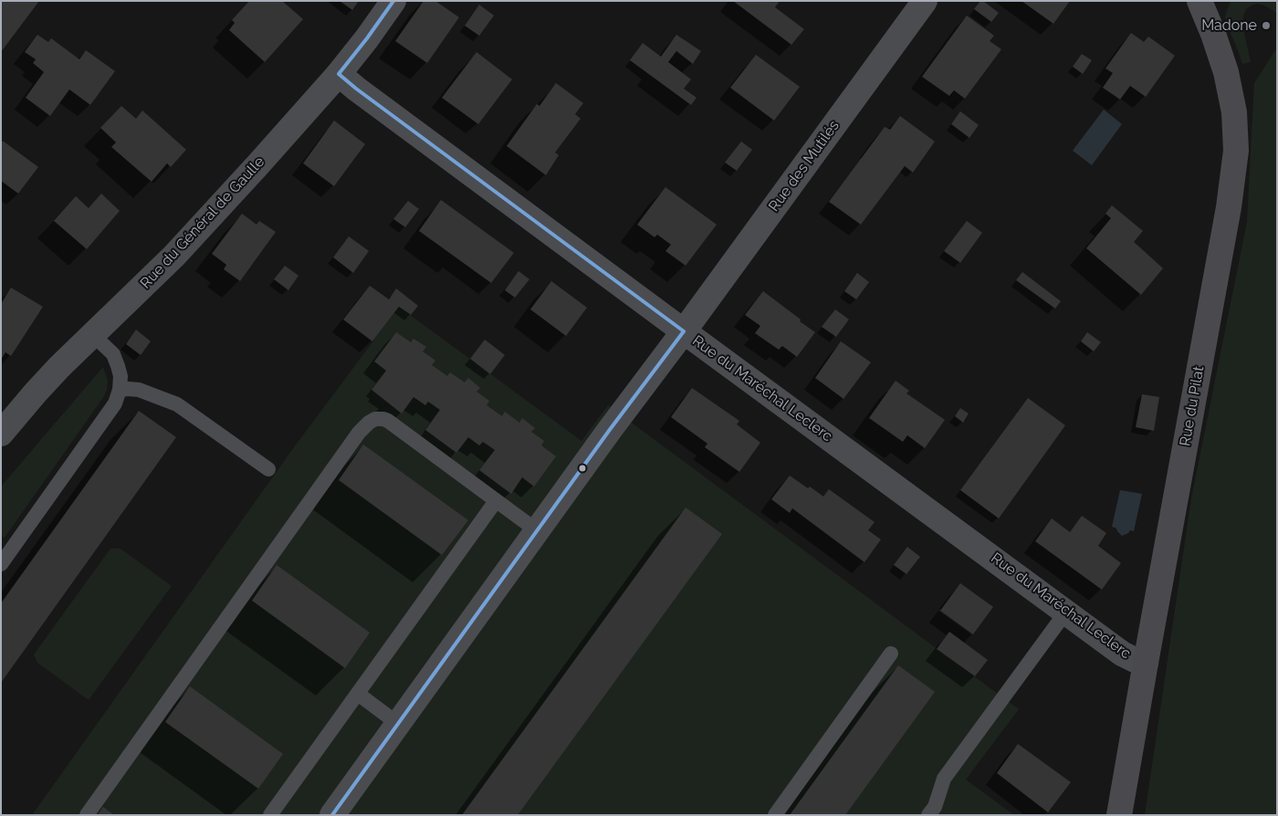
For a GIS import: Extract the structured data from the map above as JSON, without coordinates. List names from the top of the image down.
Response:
{
  "streets": {
    "main road": ["Rue du Pilat"],
    "street": ["Rue des Mutilés", "Rue du Général de Gaulle", "Rue du Maréchal Leclerc"]
  },
  "crossings": [
    ["Rue des Mutilés", "Rue du Maréchal Leclerc"],
    ["Rue du Général de Gaulle", "Rue du Maréchal Leclerc"],
    ["Rue du Maréchal Leclerc", "Rue du Pilat"]
  ],
  "places": ["Madone"]
}
